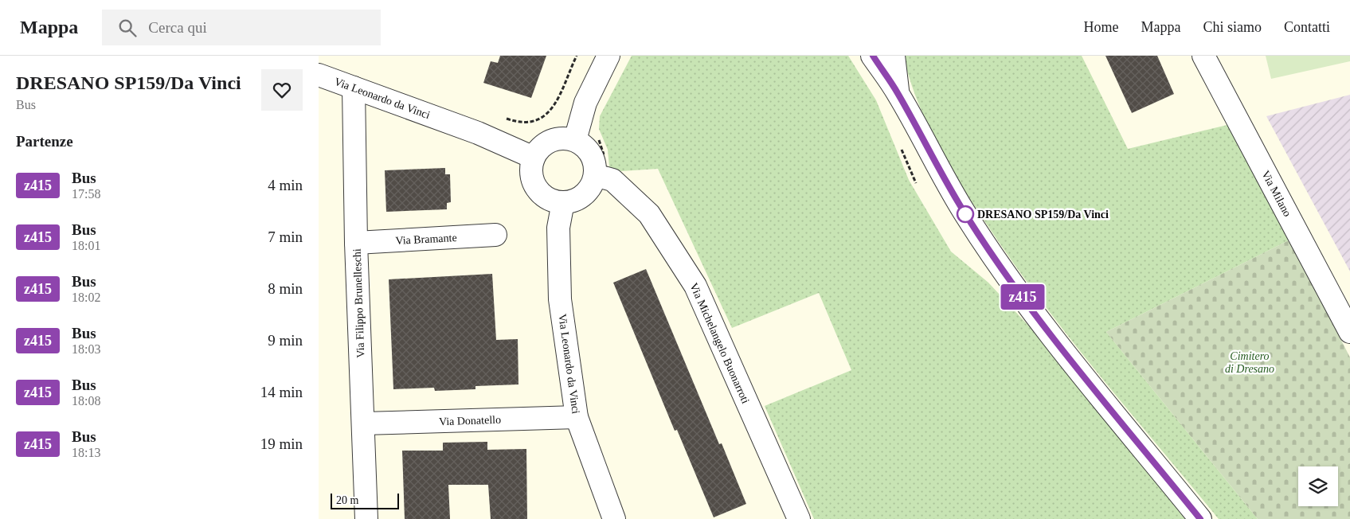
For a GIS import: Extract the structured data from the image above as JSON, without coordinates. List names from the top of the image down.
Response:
{
  "streets": {
    "street": [
      "Via Leonardo da Vinci",
      "Via Milano",
      "Via Bramante",
      "Via Filippo Brunelleschi",
      "Via Michelangelo Buonarroti",
      "Via Donatello"
    ]
  },
  "crossings": [
    ["Via Leonardo da Vinci", "Via Filippo Brunelleschi"],
    ["Via Leonardo da Vinci", "Via Michelangelo Buonarroti"],
    ["Via Leonardo da Vinci", "Via Donatello"],
    ["Via Bramante", "Via Filippo Brunelleschi"],
    ["Via Filippo Brunelleschi", "Via Donatello"]
  ],
  "parks": ["Cimitero di Dresano"],
  "places": ["DRESANO SP159/Da Vinci"],
  "lines": ["bus line z415"],
  "scale_bar": "20 m",
  "page": {
    "header": "Mappa",
    "search": "Cerca qui",
    "nav": [
      "Home",
      "Mappa",
      "Chi siamo",
      "Contatti"
    ],
    "heading": [
      ["DRESANO SP159/Da Vinci", "Bus"],
      "Partenze"
    ],
    "on_map": "z415",
    "list": [
      {
        "mark": "z415",
        "name": "Bus",
        "note": "17:58",
        "value": "4 min"
      },
      {
        "mark": "z415",
        "name": "Bus",
        "note": "18:01",
        "value": "7 min"
      },
      {
        "mark": "z415",
        "name": "Bus",
        "note": "18:02",
        "value": "8 min"
      },
      {
        "mark": "z415",
        "name": "Bus",
        "note": "18:03",
        "value": "9 min"
      },
      {
        "mark": "z415",
        "name": "Bus",
        "note": "18:08",
        "value": "14 min"
      },
      {
        "mark": "z415",
        "name": "Bus",
        "note": "18:13",
        "value": "19 min"
      }
    ],
    "scale": "20 m"
  }
}
